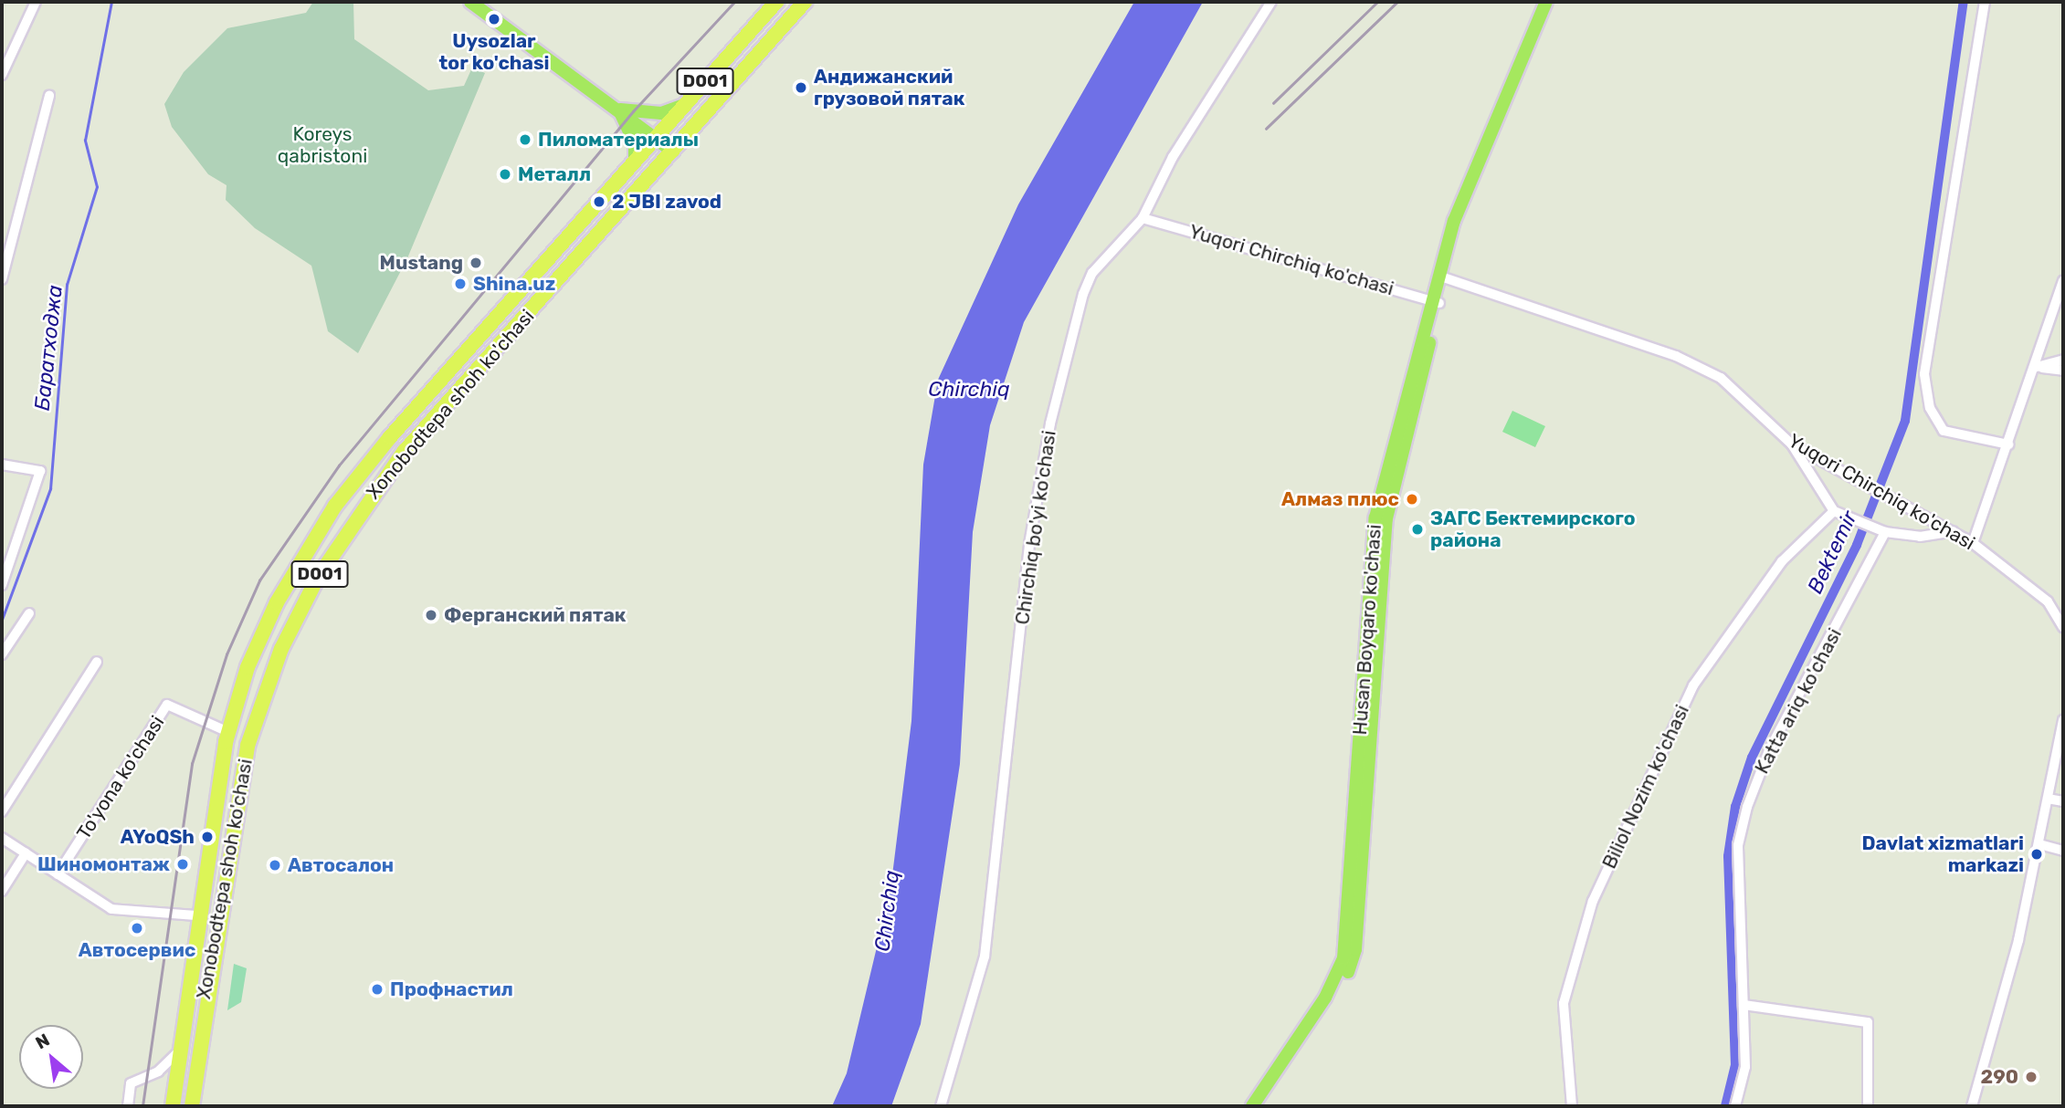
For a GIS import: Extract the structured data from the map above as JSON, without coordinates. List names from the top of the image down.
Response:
{
  "streets": {
    "highway": ["D001", "Xonobodtepa shoh ko'chasi"],
    "main road": ["Husan Boyqaro ko'chasi"],
    "street": [
      "Yuqori Chirchiq ko'chasi",
      "Chirchiq bo'yi ko'chasi",
      "Katta ariq ko'chasi",
      "To'yona ko'chasi",
      "Biliol Nozim ko'chasi"
    ]
  },
  "crossings": [
    ["Yuqori Chirchiq ko'chasi", "Chirchiq bo'yi ko'chasi"],
    ["Yuqori Chirchiq ko'chasi", "Husan Boyqaro ko'chasi"],
    ["Xonobodtepa shoh ko'chasi", "To'yona ko'chasi"]
  ],
  "water": ["Баратходжа", "Chirchiq", "Bektemir"],
  "parks": ["Koreys qabristoni"],
  "places": [
    "Uysozlar tor ko'chasi",
    "Андижанский грузовой пятак",
    "Пиломатериалы",
    "Металл",
    "2 JBI zavod",
    "Mustang",
    "Shina.uz",
    "Алмаз плюс",
    "ЗАГС Бектемирского района",
    "Ферганский пятак",
    "AYoQSh",
    "Davlat xizmatlari markazi",
    "Шиномонтаж",
    "Автосалон",
    "Автосервис",
    "Профнастил",
    "290"
  ],
  "north": "top left"
}
